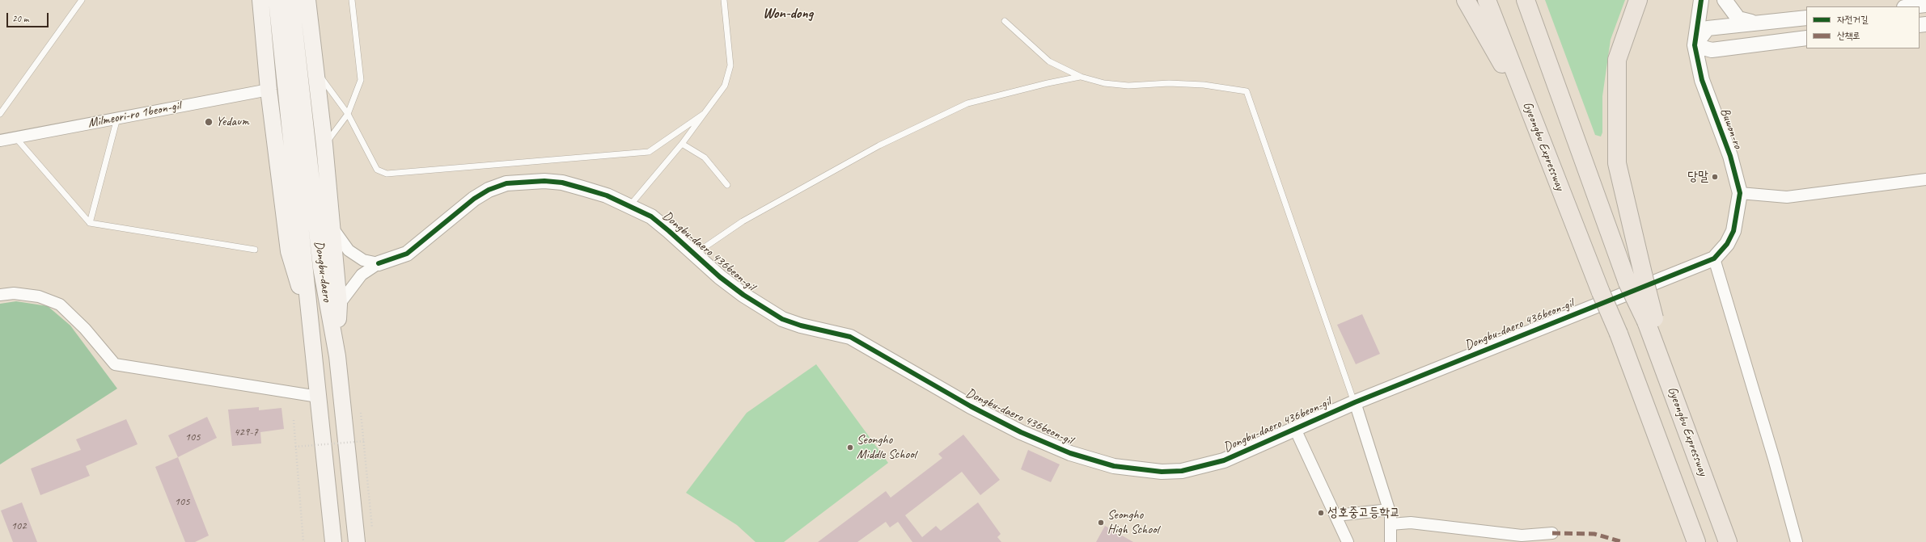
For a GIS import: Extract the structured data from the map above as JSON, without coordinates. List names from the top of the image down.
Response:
{
  "streets": {
    "highway": ["Gyeongbu Expressway"],
    "main road": ["Dongbu-daero"],
    "street": ["Milmeori-ro 1beon-gil", "Buwon-ro", "Dongbu-daero 436beon-gil"]
  },
  "crossings": [
    ["Milmeori-ro 1beon-gil", "Dongbu-daero"],
    ["Buwon-ro", "Dongbu-daero 436beon-gil"],
    ["Dongbu-daero 436beon-gil", "Dongbu-daero"]
  ],
  "districts": ["Won-dong"],
  "places": [
    "Yedaum",
    "당말",
    "Seongho Middle School",
    "성호중고등학교",
    "Seongho High School"
  ],
  "house_numbers": [
    "429-7",
    "105",
    "105",
    "102"
  ],
  "legend": ["자전거길", "산책로"],
  "scale_bar": "20 m"
}
